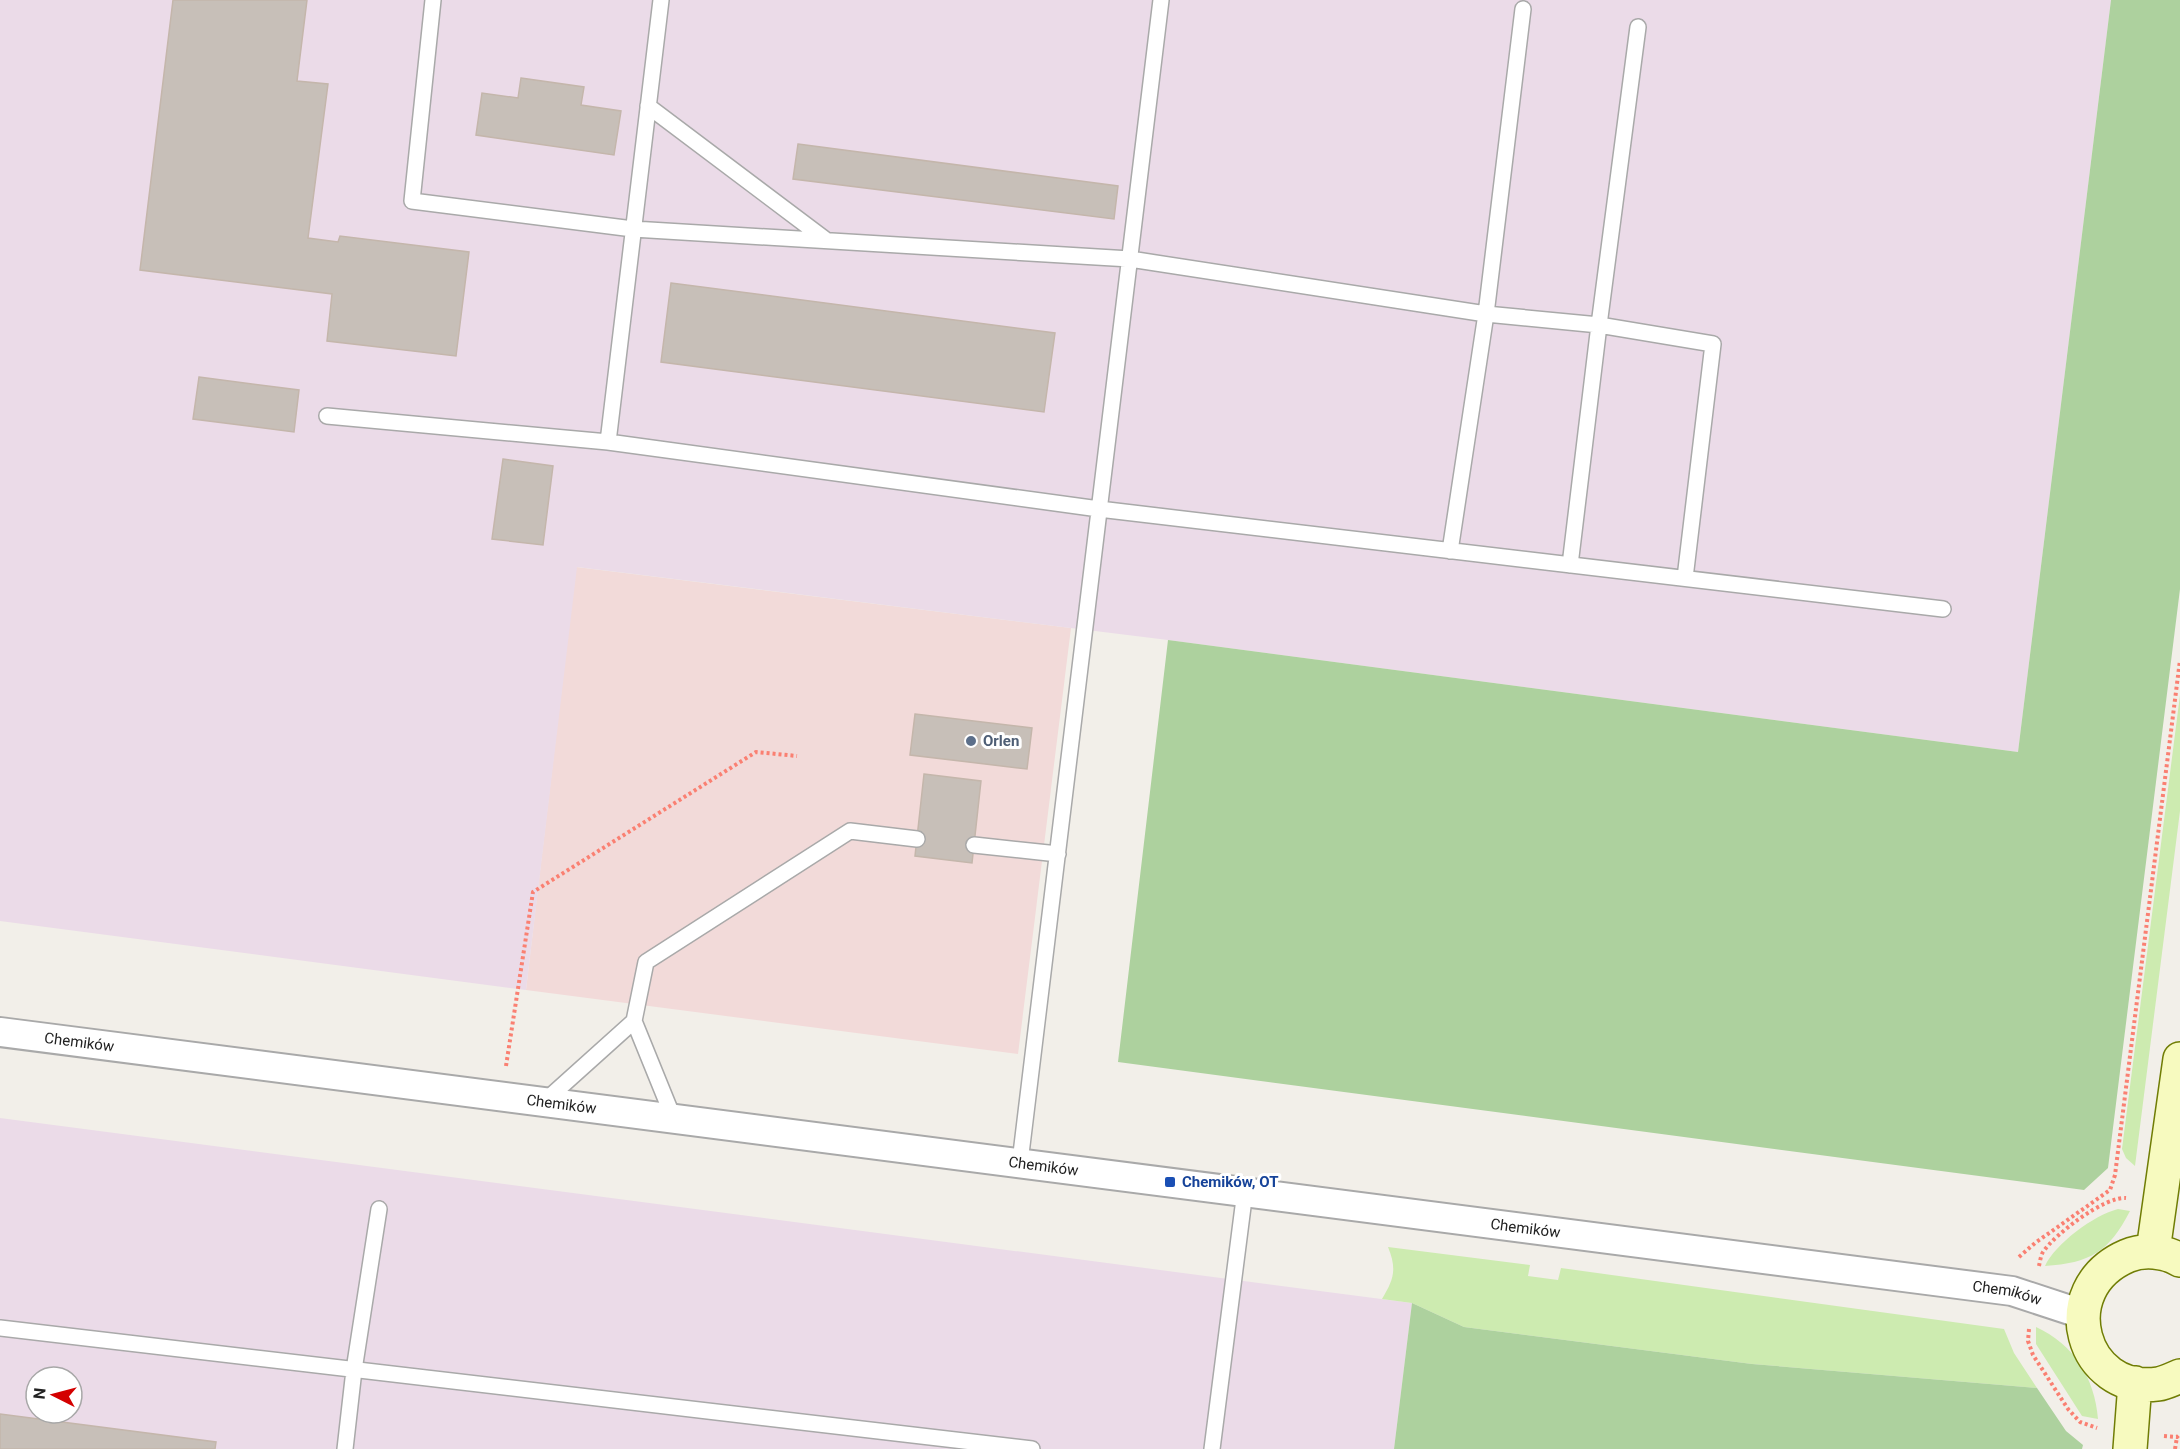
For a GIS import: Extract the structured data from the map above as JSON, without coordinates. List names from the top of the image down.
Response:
{
  "streets": {
    "street": ["Chemików"]
  },
  "places": {
    "other": ["Orlen"],
    "transit": ["Chemików, OT"]
  },
  "north": "left"
}
